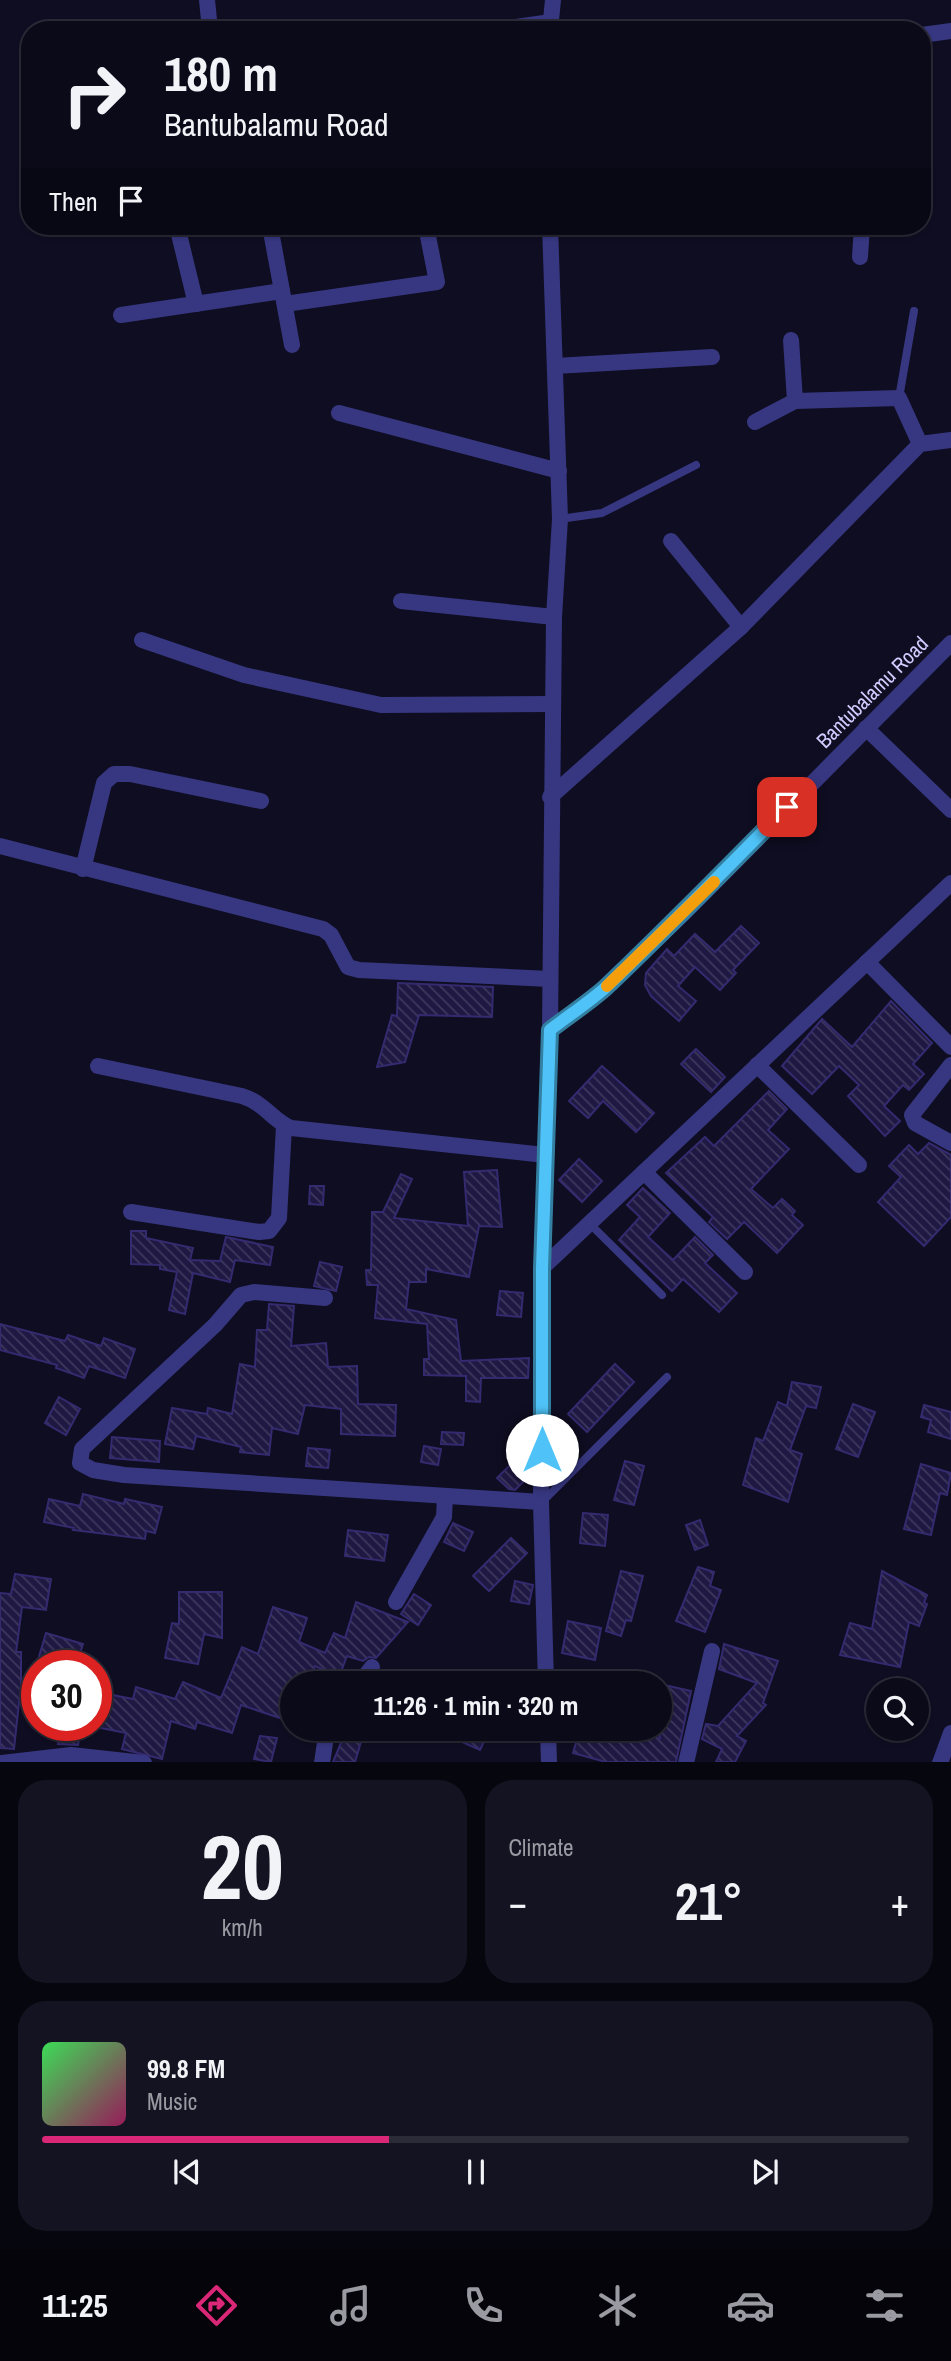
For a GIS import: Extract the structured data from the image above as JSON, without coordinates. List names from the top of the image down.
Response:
{
  "streets": {
    "street": ["Bantubalamu Road"]
  },
  "page": {
    "turn": ["180 m", "Bantubalamu Road"],
    "then": "Then",
    "limit": "30",
    "trip": "11:26 · 1 min · 320 m",
    "tile": [
      ["20", "km/h"],
      "Climate"
    ],
    "heat": ["−", "21°", "+"],
    "song": ["99.8 FM", "Music"],
    "tabs": "11:25"
  }
}
